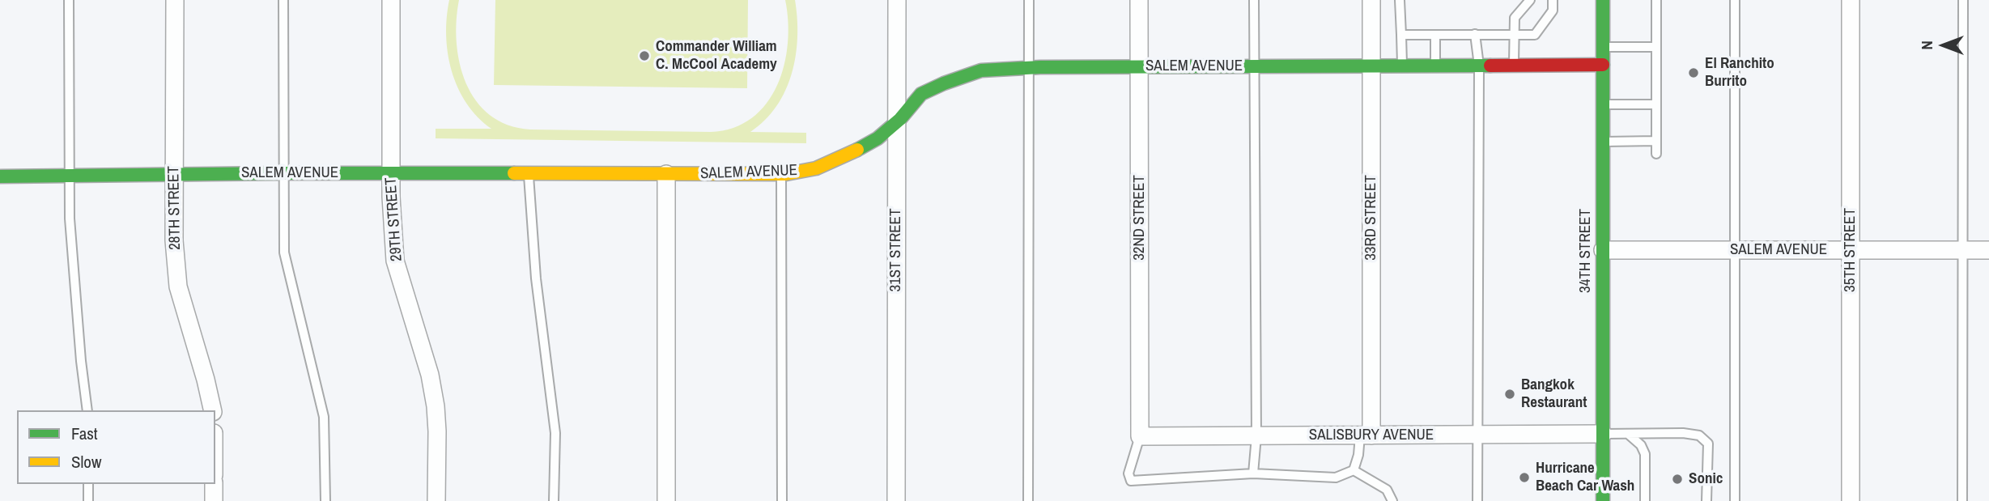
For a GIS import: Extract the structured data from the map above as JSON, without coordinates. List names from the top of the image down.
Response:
{
  "streets": {
    "street": [
      "SALEM AVENUE",
      "28TH STREET",
      "32ND STREET",
      "33RD STREET",
      "29TH STREET",
      "31ST STREET",
      "35TH STREET",
      "34TH STREET",
      "SALISBURY AVENUE"
    ]
  },
  "crossings": [
    ["SALEM AVENUE", "28TH STREET"],
    ["SALEM AVENUE", "32ND STREET"],
    ["SALEM AVENUE", "33RD STREET"],
    ["SALEM AVENUE", "29TH STREET"],
    ["SALEM AVENUE", "31ST STREET"],
    ["SALEM AVENUE", "35TH STREET"],
    ["SALEM AVENUE", "34TH STREET"],
    ["32ND STREET", "SALISBURY AVENUE"],
    ["33RD STREET", "SALISBURY AVENUE"],
    ["34TH STREET", "SALISBURY AVENUE"]
  ],
  "places": [
    "Commander William C. McCool Academy",
    "El Ranchito Burrito",
    "Bangkok Restaurant",
    "Hurricane Beach Car Wash",
    "Sonic"
  ],
  "legend": ["Fast", "Slow"],
  "north": "left"
}
